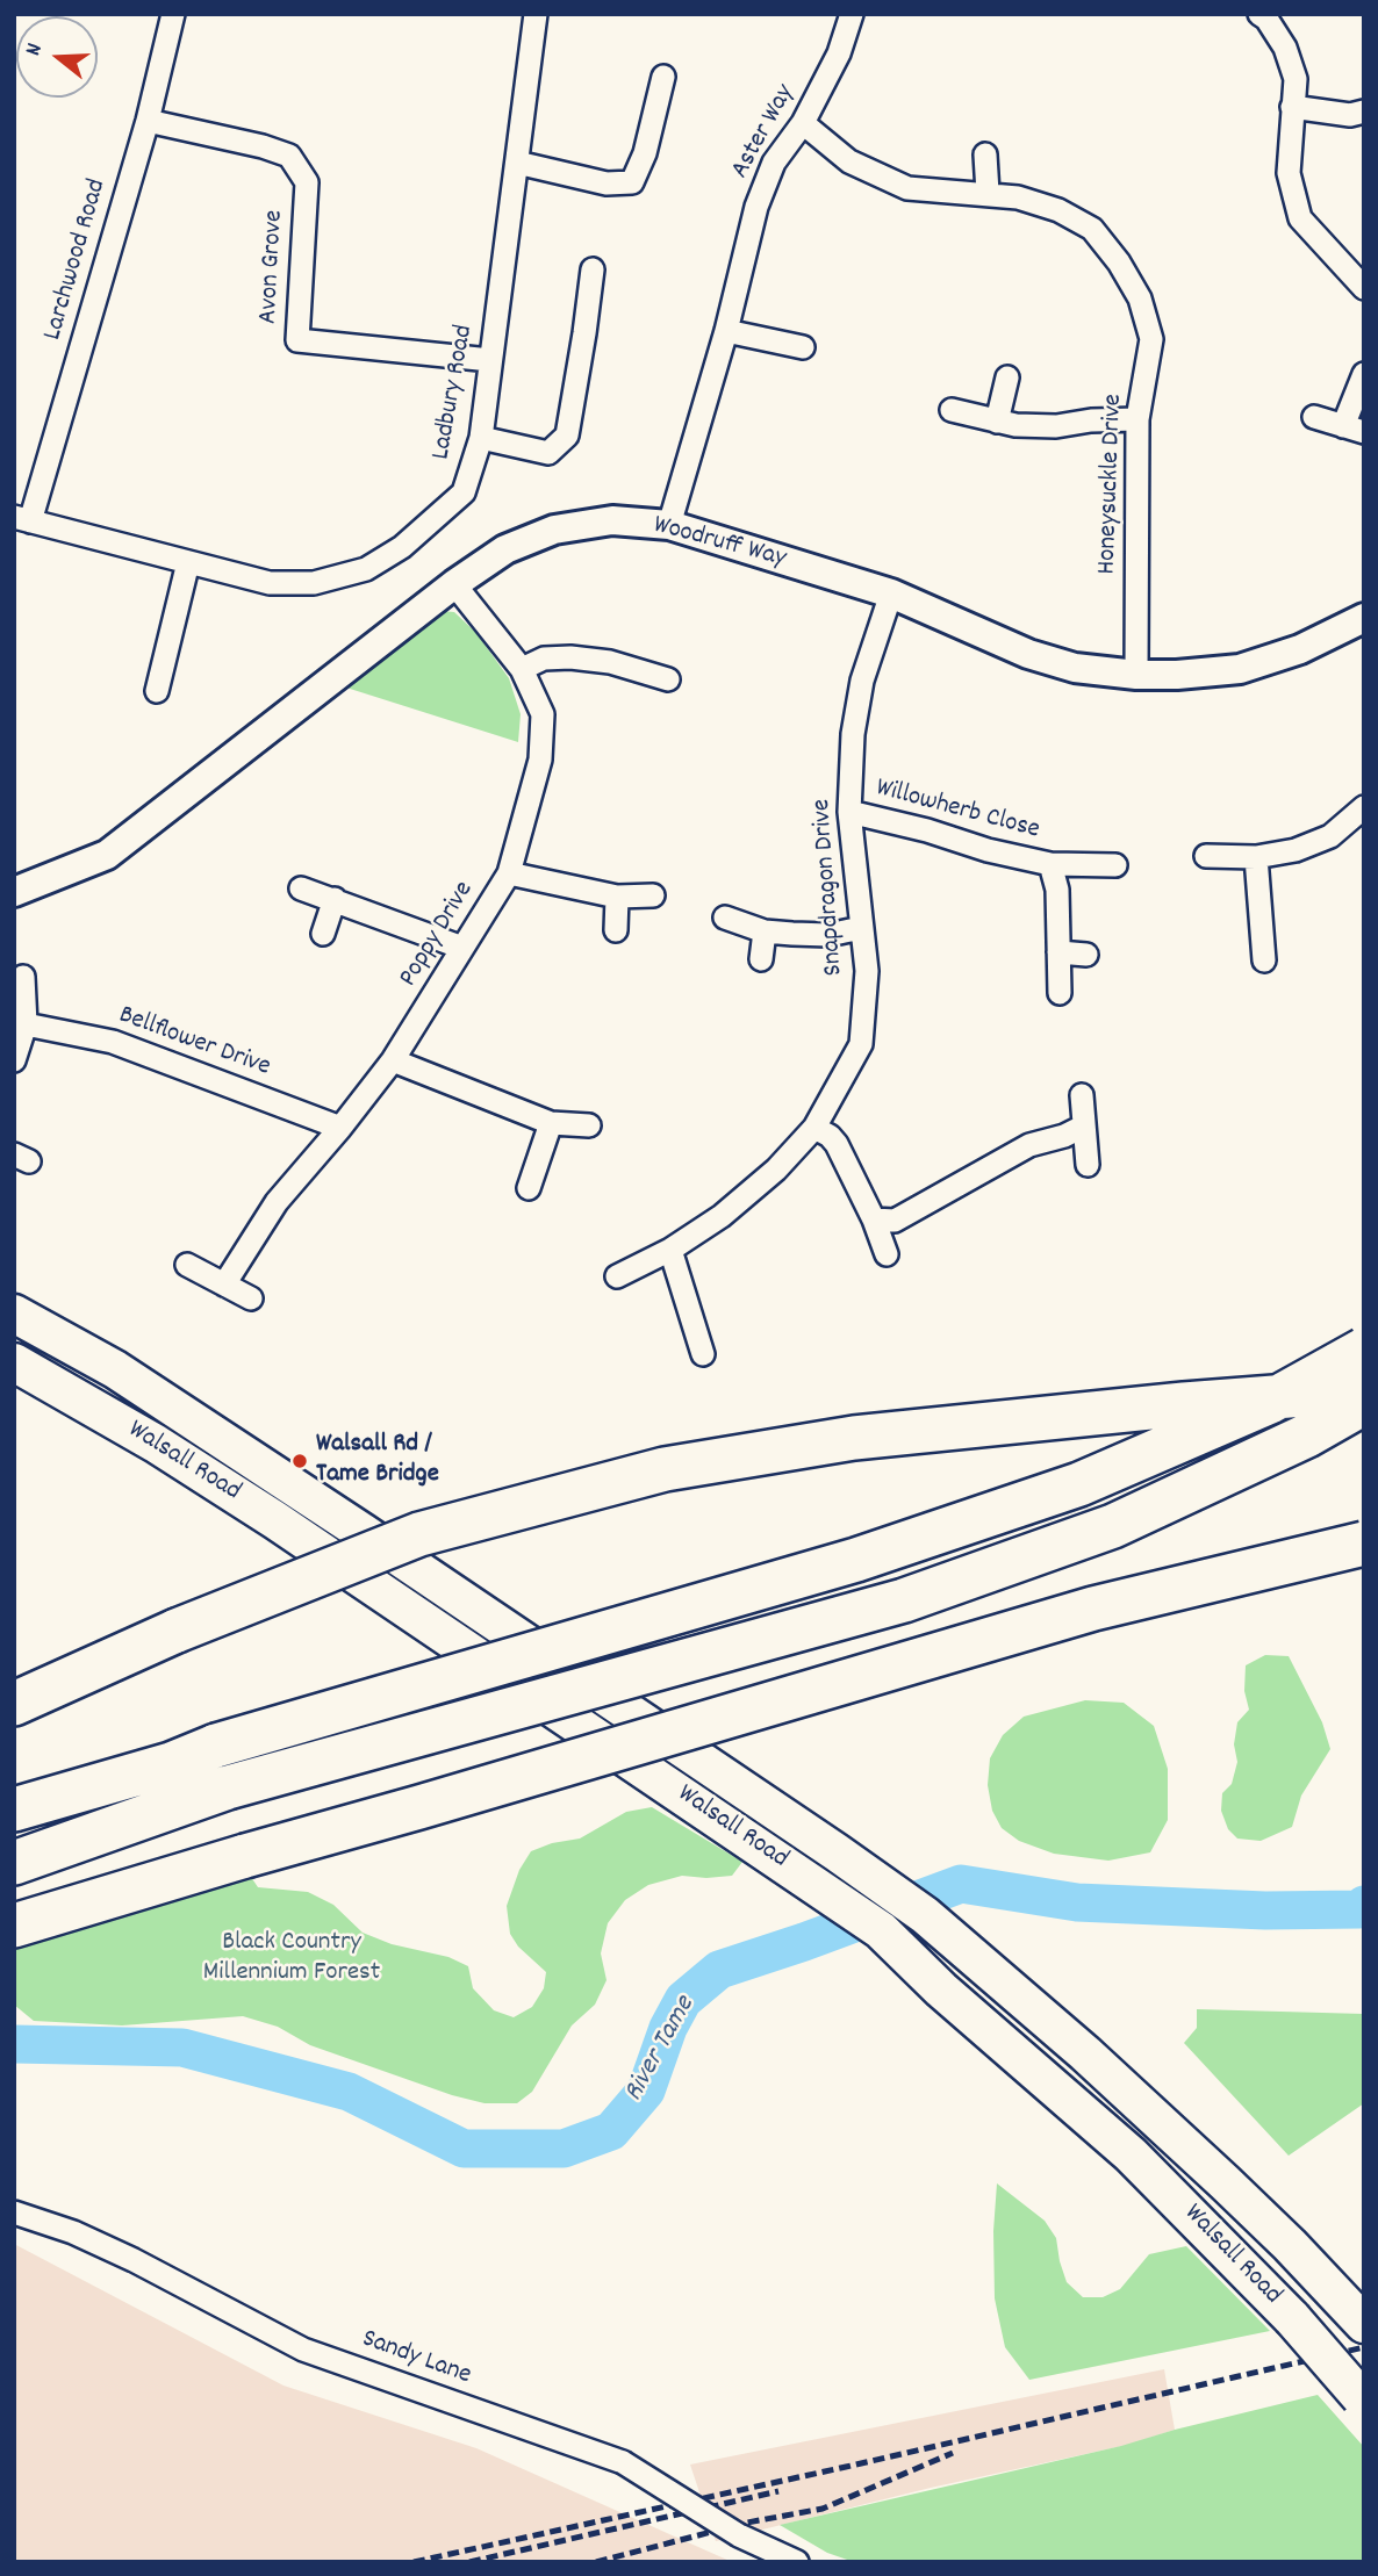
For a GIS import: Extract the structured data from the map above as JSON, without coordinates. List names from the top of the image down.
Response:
{
  "streets": {
    "main road": ["Walsall Road"],
    "street": [
      "Aster Way",
      "Larchwood Road",
      "Avon Grove",
      "Ladbury Road",
      "Honeysuckle Drive",
      "Woodruff Way",
      "Willowherb Close",
      "Snapdragon Drive",
      "Poppy Drive",
      "Bellflower Drive",
      "Sandy Lane"
    ]
  },
  "crossings": [
    ["Aster Way", "Honeysuckle Drive"],
    ["Aster Way", "Woodruff Way"],
    ["Larchwood Road", "Avon Grove"],
    ["Larchwood Road", "Ladbury Road"],
    ["Avon Grove", "Ladbury Road"],
    ["Honeysuckle Drive", "Woodruff Way"],
    ["Woodruff Way", "Snapdragon Drive"],
    ["Woodruff Way", "Poppy Drive"],
    ["Willowherb Close", "Snapdragon Drive"],
    ["Poppy Drive", "Bellflower Drive"]
  ],
  "water": ["River Tame"],
  "parks": ["Black Country Millennium Forest"],
  "places": ["Walsall Rd / Tame Bridge"],
  "north": "left"
}
